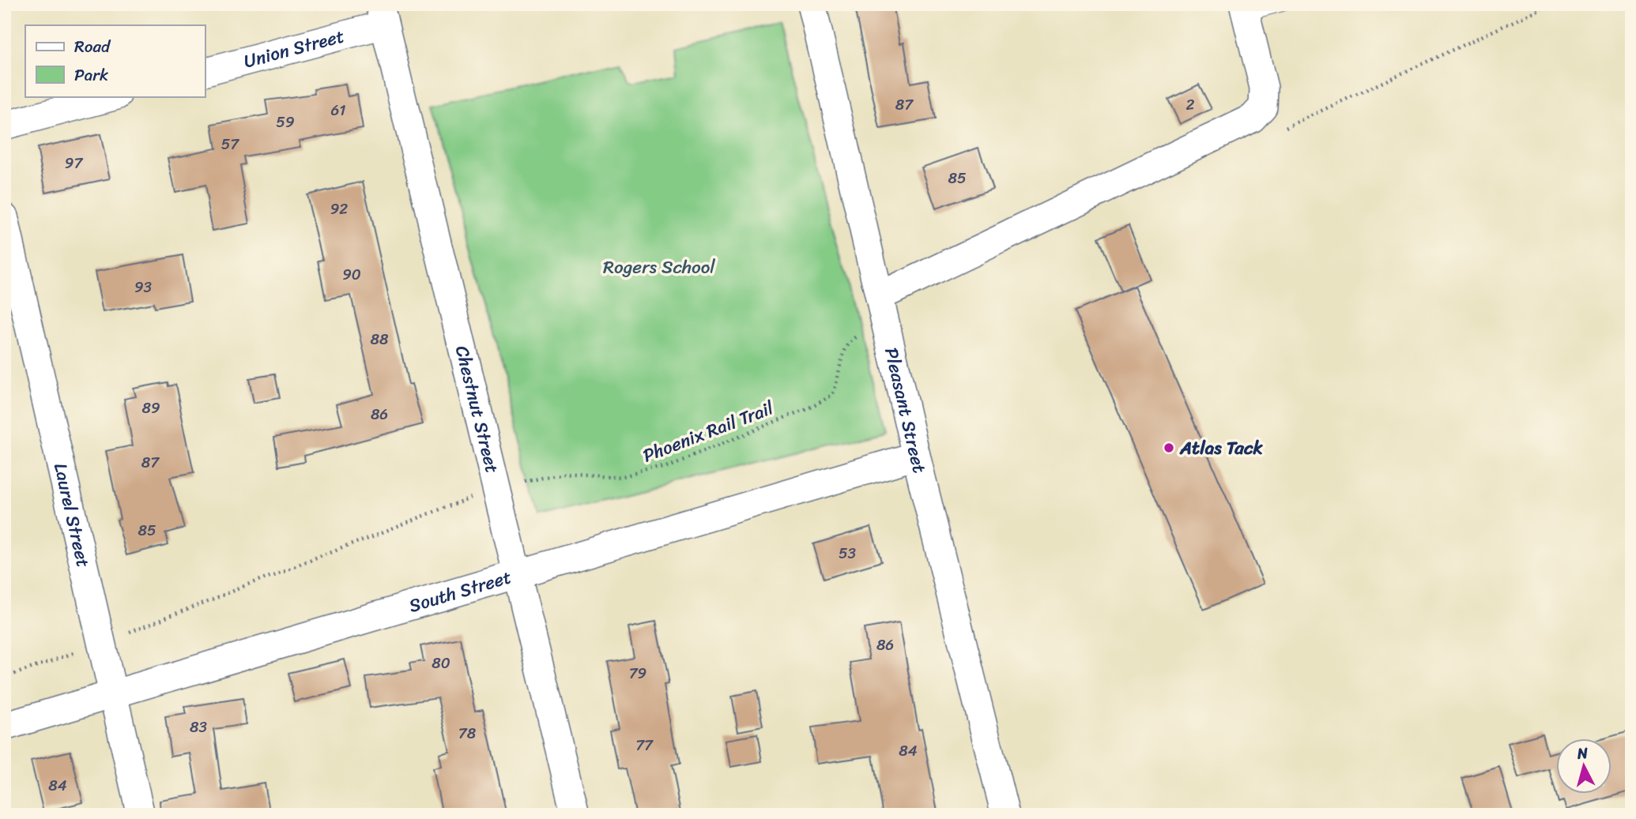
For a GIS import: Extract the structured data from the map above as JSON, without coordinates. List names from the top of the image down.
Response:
{
  "streets": {
    "street": [
      "Union Street",
      "Chestnut Street",
      "Pleasant Street",
      "Laurel Street",
      "South Street"
    ],
    "path": ["Phoenix Rail Trail"]
  },
  "crossings": [
    ["Union Street", "Chestnut Street"],
    ["Chestnut Street", "Phoenix Rail Trail"],
    ["Chestnut Street", "South Street"],
    ["Pleasant Street", "South Street"],
    ["Phoenix Rail Trail", "Laurel Street"],
    ["Laurel Street", "South Street"]
  ],
  "parks": ["Rogers School"],
  "places": ["Atlas Tack"],
  "house_numbers": [
    "87",
    "2",
    "61",
    "59",
    "57",
    "97",
    "85",
    "92",
    "90",
    "93",
    "88",
    "89",
    "86",
    "87",
    "85",
    "53",
    "86",
    "80",
    "79",
    "83",
    "78",
    "77",
    "84",
    "84"
  ],
  "legend": ["Road", "Park"],
  "north": "top"
}
